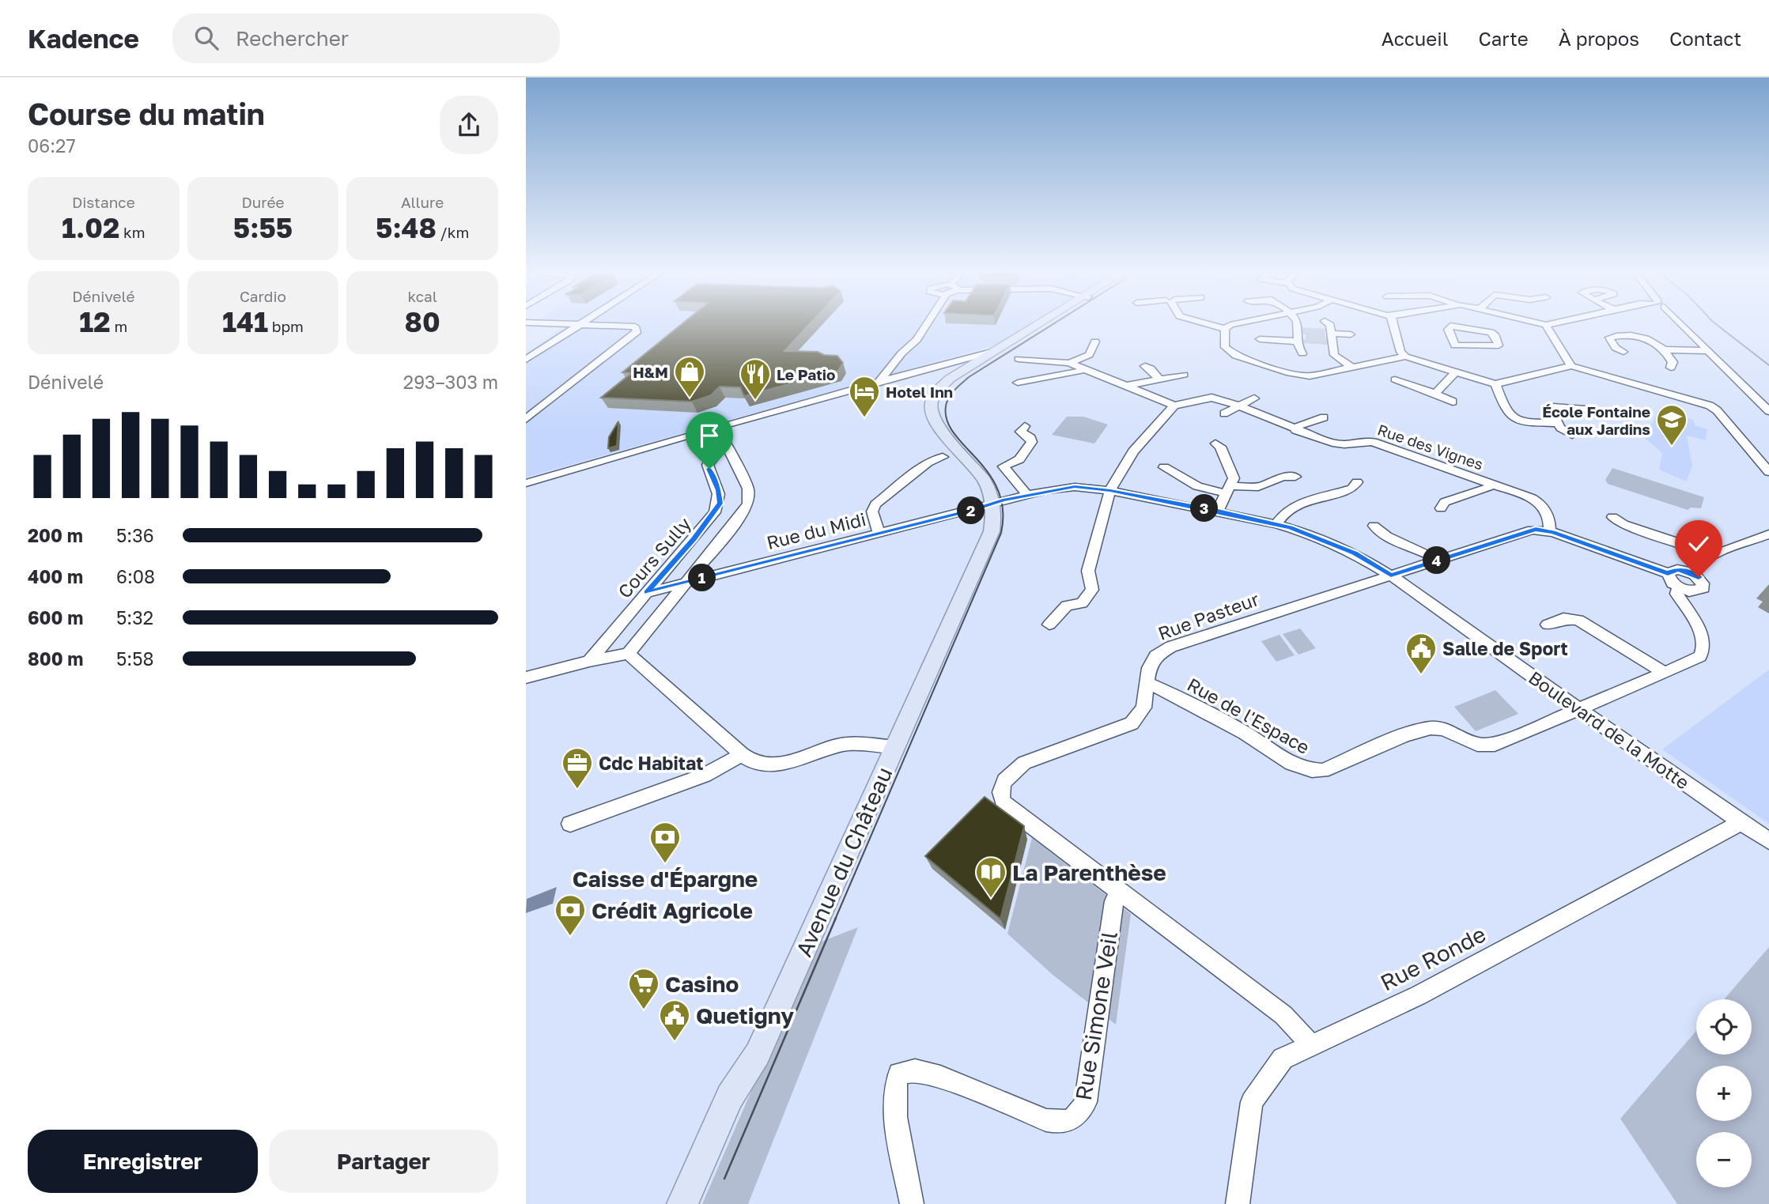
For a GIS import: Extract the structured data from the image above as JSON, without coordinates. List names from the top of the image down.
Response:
{
  "streets": {
    "main road": ["Avenue du Château"],
    "street": [
      "Rue des Vignes",
      "Rue du Midi",
      "Cours Sully",
      "Rue Pasteur",
      "Rue de l'Espace",
      "Boulevard de la Motte",
      "Rue Ronde",
      "Rue Simone Veil"
    ]
  },
  "crossings": [
    ["Rue des Vignes", "Rue Pasteur"],
    ["Rue du Midi", "Cours Sully"],
    ["Rue du Midi", "Boulevard de la Motte"],
    ["Rue du Midi", "Avenue du Château"],
    ["Rue Pasteur", "Rue de l'Espace"],
    ["Rue Pasteur", "Boulevard de la Motte"],
    ["Rue Pasteur", "Rue Simone Veil"],
    ["Rue de l'Espace", "Boulevard de la Motte"],
    ["Boulevard de la Motte", "Avenue du Château"],
    ["Boulevard de la Motte", "Rue Ronde"]
  ],
  "places": {
    "shop": ["H&M"],
    "restaurant": ["Le Patio"],
    "hotel": ["Hotel Inn"],
    "school or university": ["École Fontaine aux Jardins"],
    "public building": ["Salle de Sport", "Quetigny"],
    "office": ["Cdc Habitat"],
    "bank": ["Caisse d'Épargne", "Crédit Agricole"],
    "library": ["La Parenthèse"],
    "supermarket": ["Casino"]
  },
  "page": {
    "header": "Kadence",
    "search": "Rechercher",
    "nav": [
      "Accueil",
      "Carte",
      "À propos",
      "Contact"
    ],
    "heading": ["Course du matin", "06:27"],
    "stats": [
      ["Distance", "1.02 km"],
      ["Durée", "5:55"],
      ["Allure", "5:48 /km"],
      ["Dénivelé", "12 m"],
      ["Cardio", "141 bpm"],
      ["kcal", "80"]
    ],
    "chart": ["Dénivelé", "293–303 m"],
    "pins": [
      "3",
      "2",
      "4",
      "1"
    ],
    "list": [
      {
        "name": "200 m",
        "note": "5:36"
      },
      {
        "name": "400 m",
        "note": "6:08"
      },
      {
        "name": "600 m",
        "note": "5:32"
      },
      {
        "name": "800 m",
        "note": "5:58"
      }
    ],
    "map_buttons": ["+", "−"],
    "buttons": ["Enregistrer", "Partager"]
  }
}
